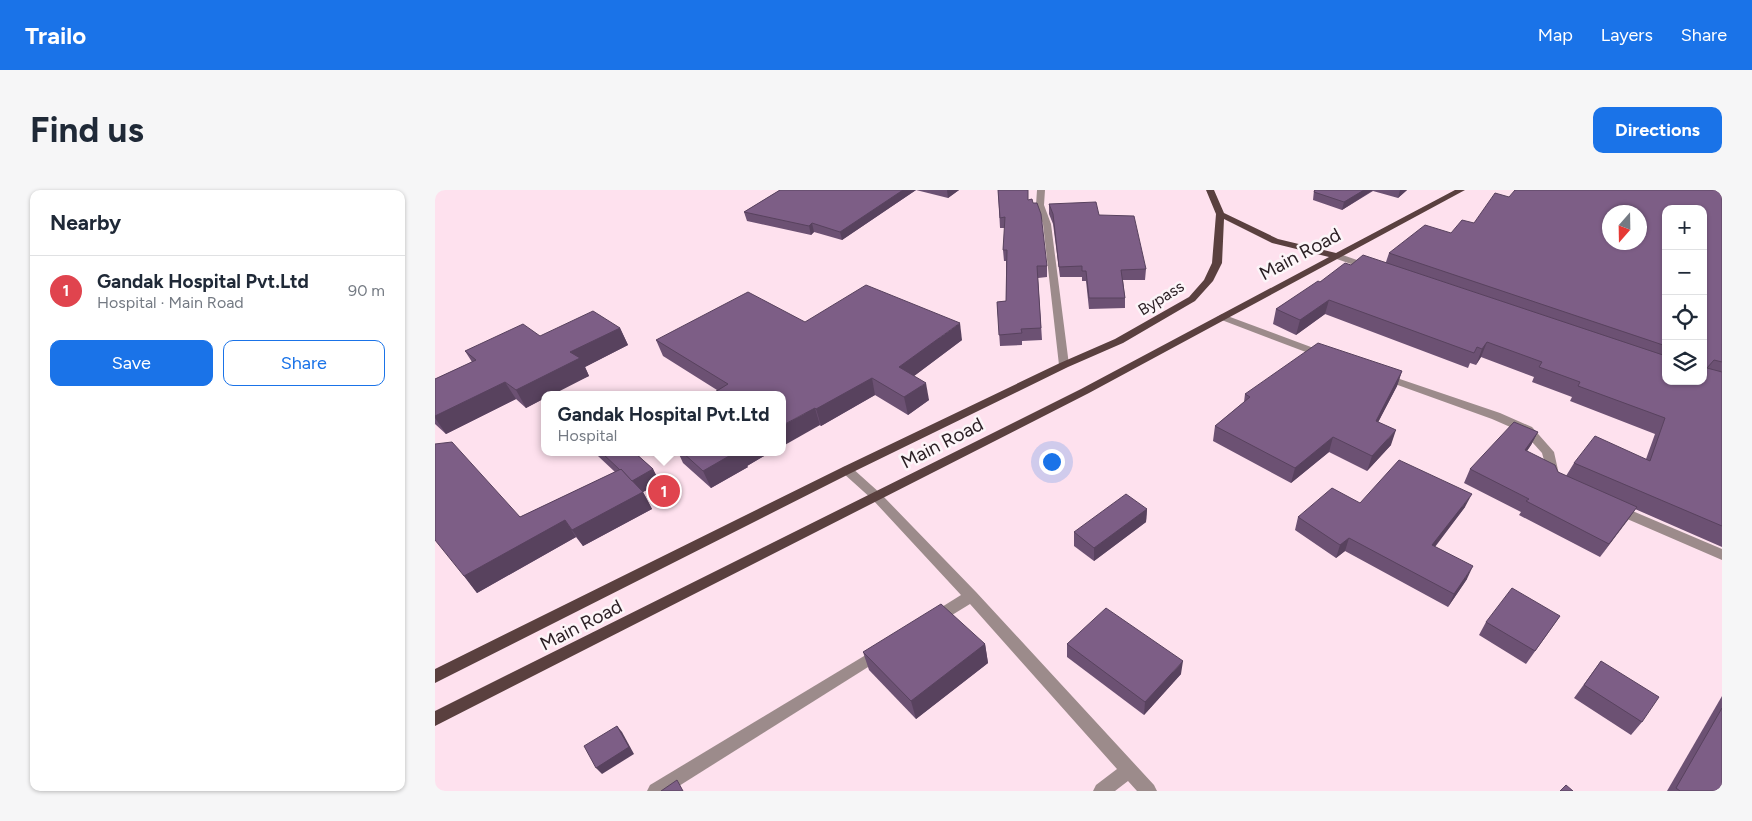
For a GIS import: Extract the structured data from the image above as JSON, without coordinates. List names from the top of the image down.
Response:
{
  "streets": {
    "main road": ["Main Road", "Bypass"]
  },
  "crossings": [
    ["Main Road", "Bypass"]
  ],
  "north": "bottom",
  "page": {
    "header": "Trailo",
    "nav": ["Map", "Layers", "Share"],
    "buttons": [
      "Directions",
      ["Save", "Share"]
    ],
    "title": "Find us",
    "heading": "Nearby",
    "map_buttons": ["+", "−"],
    "list": [
      {
        "mark": "1",
        "name": "Gandak Hospital Pvt.Ltd",
        "note": "Hospital · Main Road",
        "value": "90 m"
      }
    ],
    "popup": ["Gandak Hospital Pvt.Ltd", "Hospital"],
    "pins": "1"
  }
}
